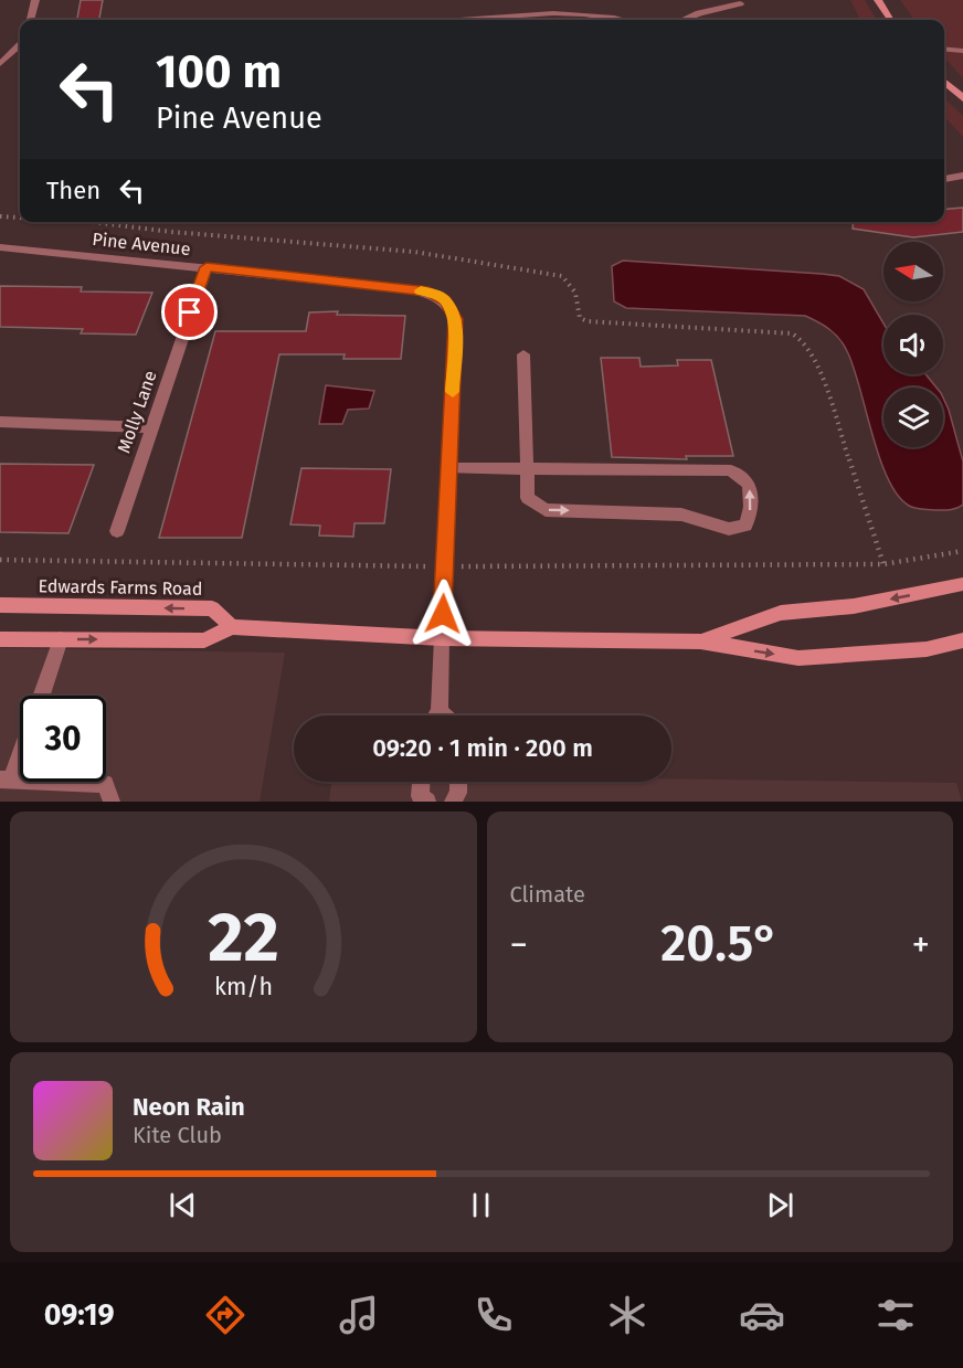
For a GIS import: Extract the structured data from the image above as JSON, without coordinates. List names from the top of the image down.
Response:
{
  "streets": {
    "main road": ["Edwards Farms Road"],
    "street": ["Pine Avenue", "Molly Lane"]
  },
  "crossings": [
    ["Pine Avenue", "Molly Lane"]
  ],
  "north": "left",
  "page": {
    "turn": ["100 m", "Pine Avenue"],
    "then": "Then",
    "limit": "30",
    "trip": "09:20 · 1 min · 200 m",
    "tile": "Climate",
    "heat": ["−", "20.5°", "+"],
    "song": ["Neon Rain", "Kite Club"],
    "tabs": "09:19",
    "gauge": ["22", "km/h"]
  }
}
